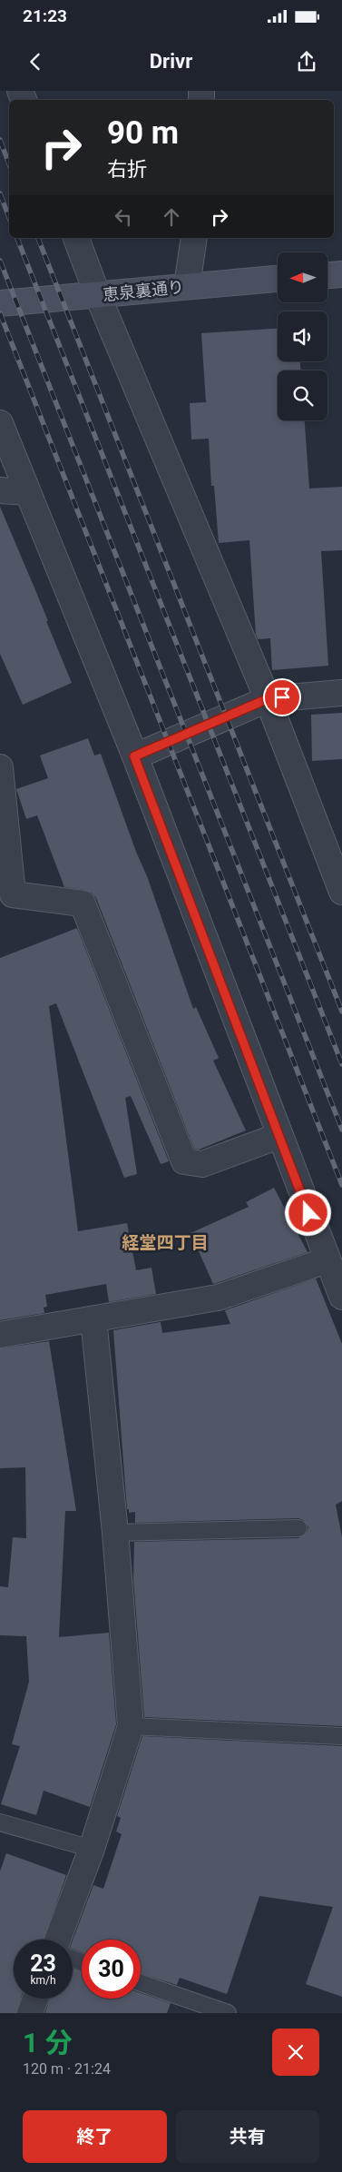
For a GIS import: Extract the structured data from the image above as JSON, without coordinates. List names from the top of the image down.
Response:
{
  "streets": {
    "street": ["恵泉裏通り"]
  },
  "districts": ["経堂四丁目"],
  "north": "left",
  "page": {
    "status": "21:23",
    "header": "Drivr",
    "turn": ["90 m", "右折"],
    "speed": "23 km/h",
    "limit": "30",
    "heading": ["1 分", "120 m · 21:24"],
    "buttons": ["終了", "共有"]
  }
}
